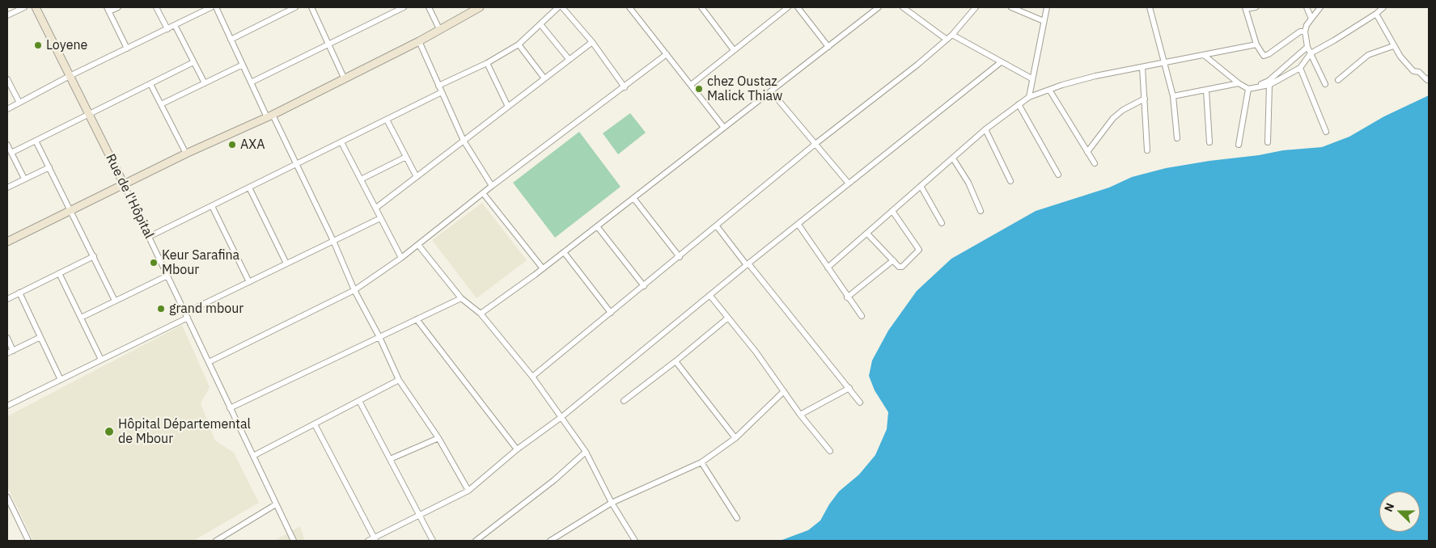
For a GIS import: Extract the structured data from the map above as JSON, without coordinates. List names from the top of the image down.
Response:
{
  "streets": {
    "main road": ["Rue de l'Hôpital"]
  },
  "places": [
    "Loyene",
    "chez Oustaz Malick Thiaw",
    "AXA",
    "Keur Sarafina Mbour",
    "grand mbour",
    "Hôpital Départemental de Mbour"
  ],
  "north": "left"
}
